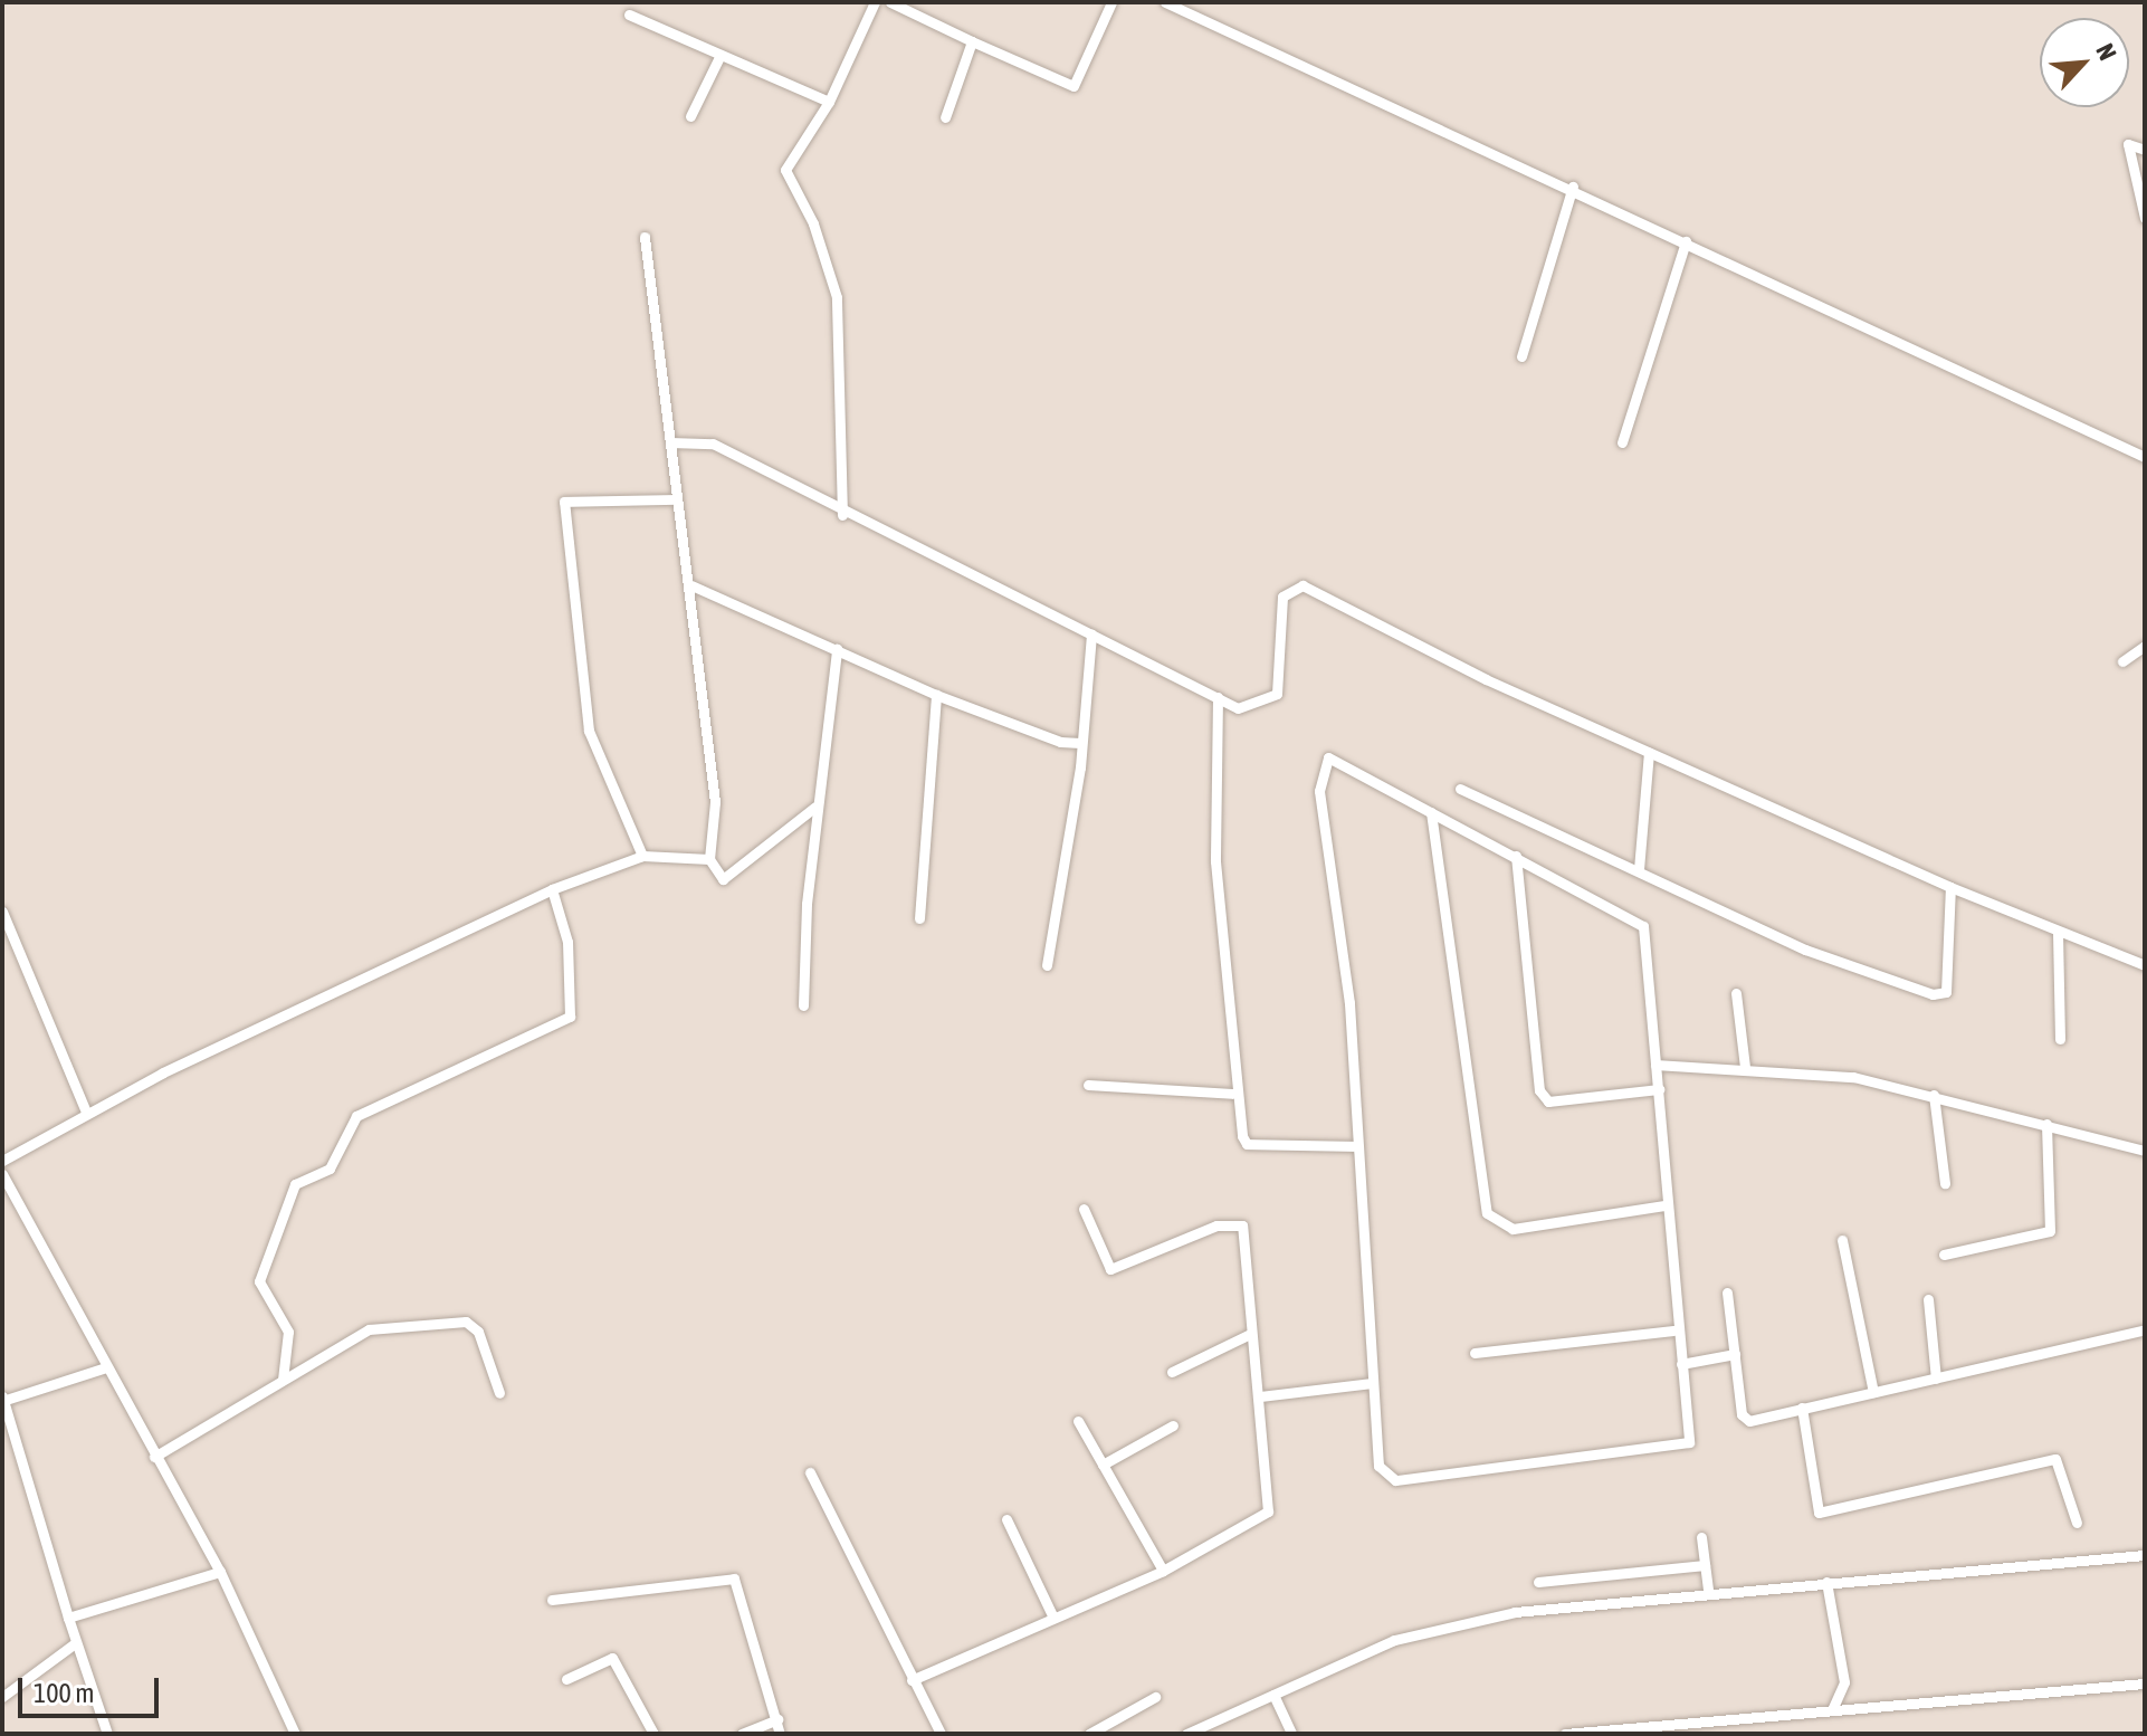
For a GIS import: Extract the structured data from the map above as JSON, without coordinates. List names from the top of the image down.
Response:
{
  "scale_bar": "100 m",
  "north": "top right"
}
